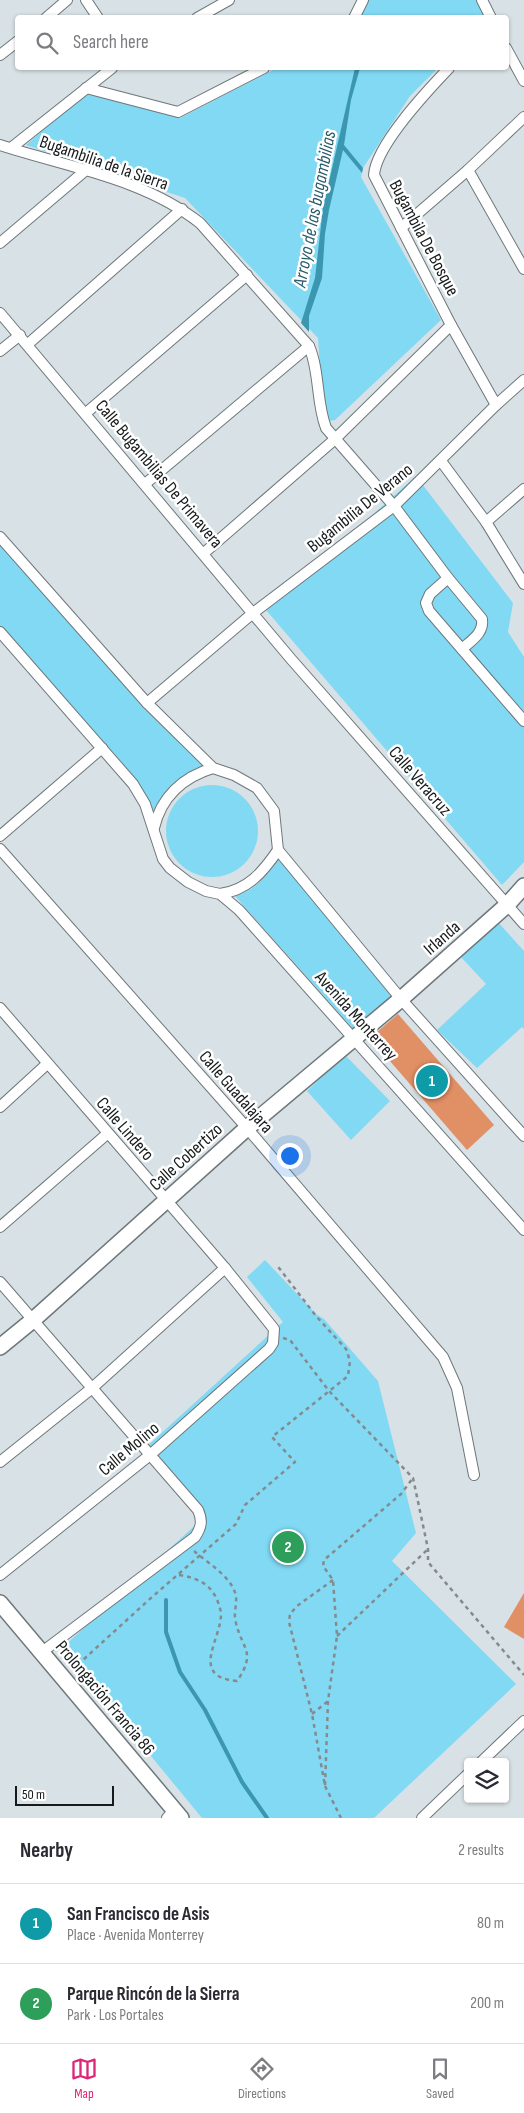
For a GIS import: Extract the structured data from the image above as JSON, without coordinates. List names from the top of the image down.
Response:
{
  "streets": {
    "street": [
      "Bugambilia de la Sierra",
      "Bugambila De Bosque",
      "Calle Bugambilias De Primavera",
      "Bugambilia De Verano",
      "Calle Veracruz",
      "Irlanda",
      "Avenida Monterrey",
      "Calle Guadalajara",
      "Calle Lindero",
      "Calle Cobertizo",
      "Calle Molino",
      "Prolongación Francia 86"
    ]
  },
  "crossings": [
    ["Bugambilia de la Sierra", "Bugambilia De Verano"],
    ["Bugambila De Bosque", "Bugambilia De Verano"],
    ["Calle Bugambilias De Primavera", "Bugambilia De Verano"],
    ["Calle Bugambilias De Primavera", "Calle Veracruz"],
    ["Calle Veracruz", "Irlanda"],
    ["Irlanda", "Calle Cobertizo"],
    ["Avenida Monterrey", "Calle Cobertizo"],
    ["Calle Guadalajara", "Calle Cobertizo"],
    ["Calle Lindero", "Calle Cobertizo"],
    ["Calle Lindero", "Calle Molino"]
  ],
  "water": ["Arroyo de las bugambilias"],
  "scale_bar": "50 m",
  "page": {
    "search": "Search here",
    "pins": ["1", "2"],
    "scale": "50 m",
    "heading": ["Nearby", "2 results"],
    "list": [
      {
        "mark": "1",
        "name": "San Francisco de Asis",
        "note": "Place · Avenida Monterrey",
        "value": "80 m"
      },
      {
        "mark": "2",
        "name": "Parque Rincón de la Sierra",
        "note": "Park · Los Portales",
        "value": "200 m"
      }
    ],
    "nav": ["Map", "Directions", "Saved"]
  }
}
